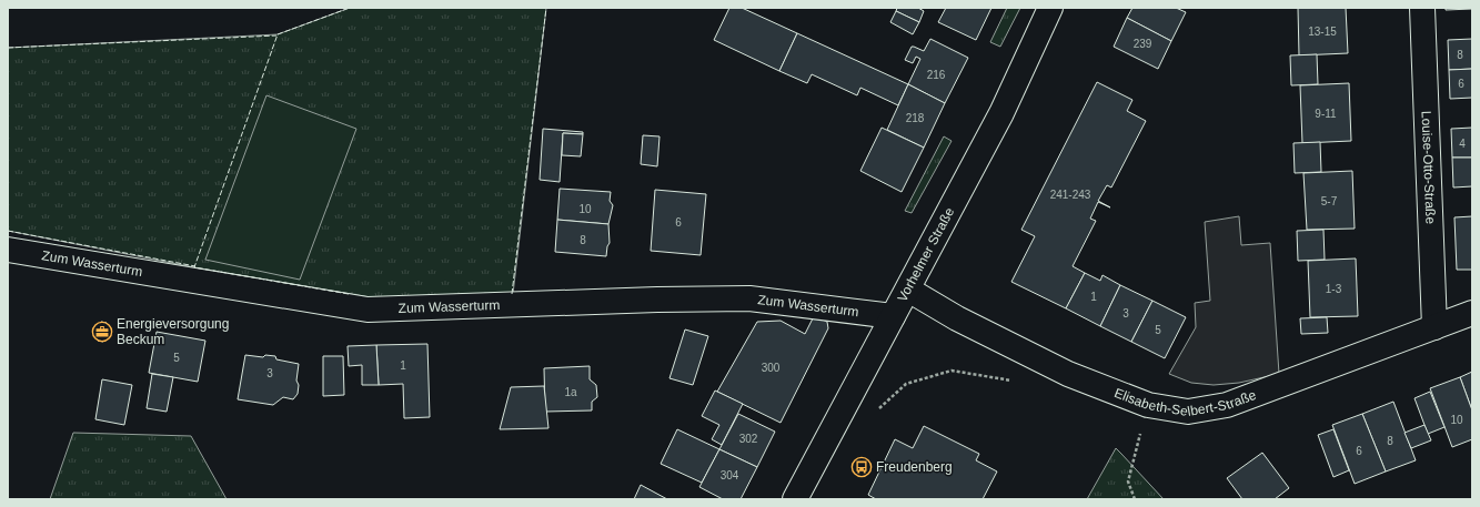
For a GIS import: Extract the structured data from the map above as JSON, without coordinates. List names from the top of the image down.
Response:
{
  "streets": {
    "street": [
      "Louise-Otto-Straße",
      "Vorhelmer Straße",
      "Zum Wasserturm",
      "Elisabeth-Selbert-Straße"
    ]
  },
  "crossings": [
    ["Louise-Otto-Straße", "Elisabeth-Selbert-Straße"],
    ["Vorhelmer Straße", "Zum Wasserturm"],
    ["Vorhelmer Straße", "Elisabeth-Selbert-Straße"]
  ],
  "places": {
    "office": ["Energieversorgung Beckum"],
    "bus stop": ["Freudenberg"]
  },
  "house_numbers": [
    "13-15",
    "239",
    "8",
    "216",
    "6",
    "9-11",
    "218",
    "4",
    "241-243",
    "5-7",
    "10",
    "6",
    "8",
    "1-3",
    "1",
    "3",
    "5",
    "5",
    "1",
    "300",
    "3",
    "1a",
    "10",
    "302",
    "8",
    "6",
    "304"
  ]
}
